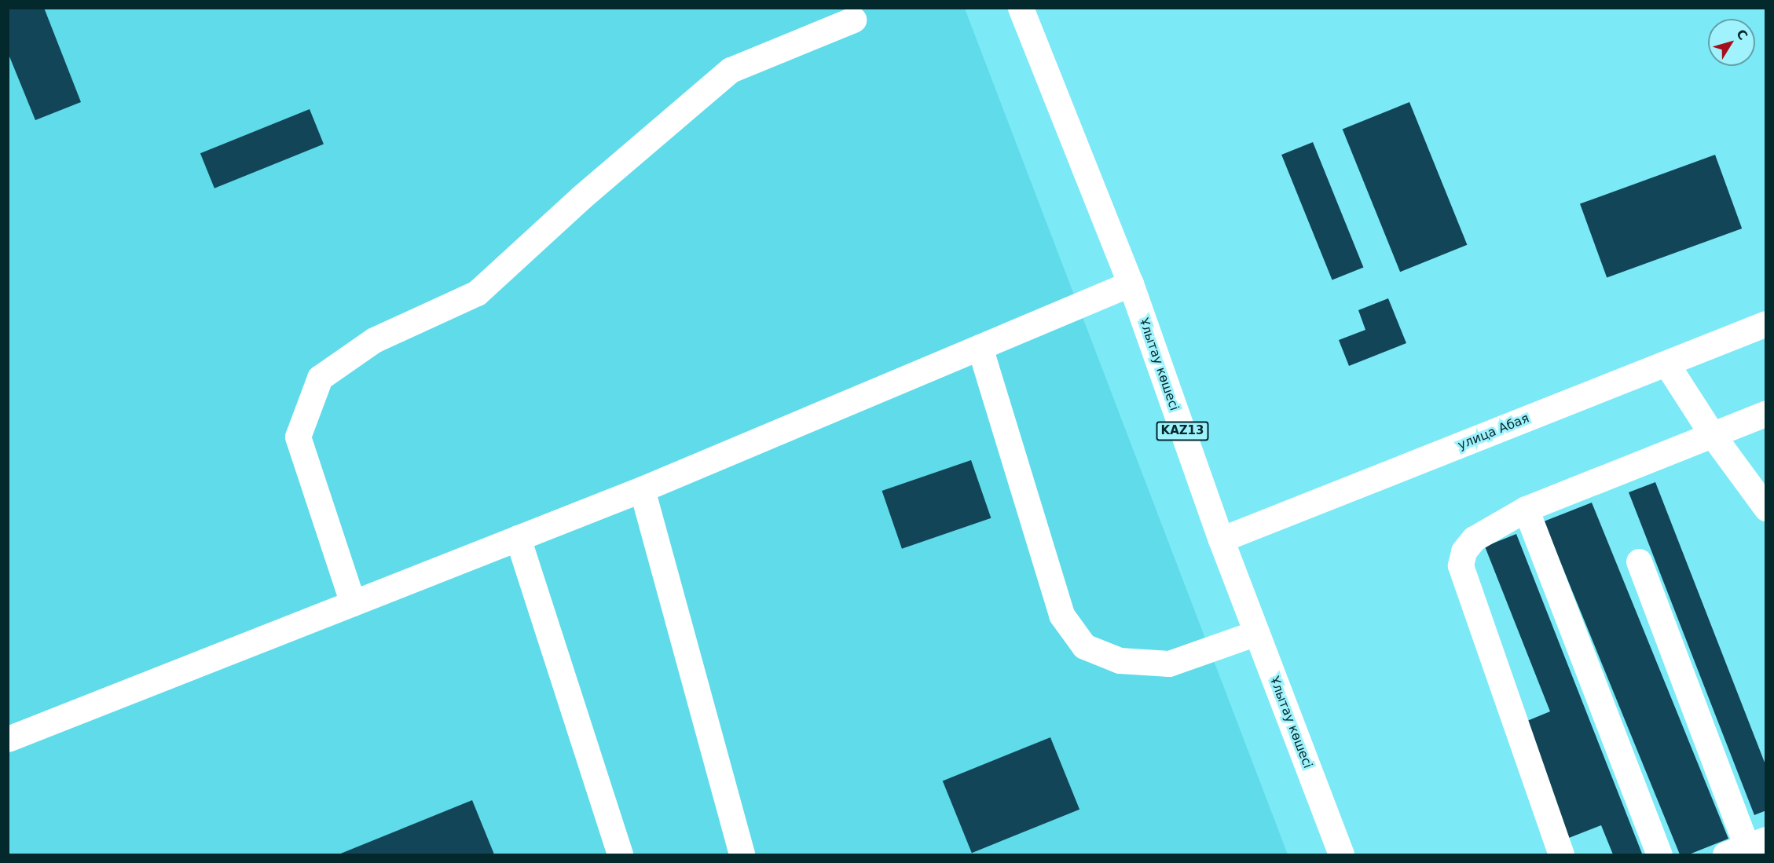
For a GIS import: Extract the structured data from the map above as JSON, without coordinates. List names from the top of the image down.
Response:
{
  "streets": {
    "street": ["Ұлытау көшесі", "KAZ13", "улица Абая"]
  },
  "crossings": [
    ["Ұлытау көшесі", "улица Абая"]
  ],
  "north": "top right"
}
